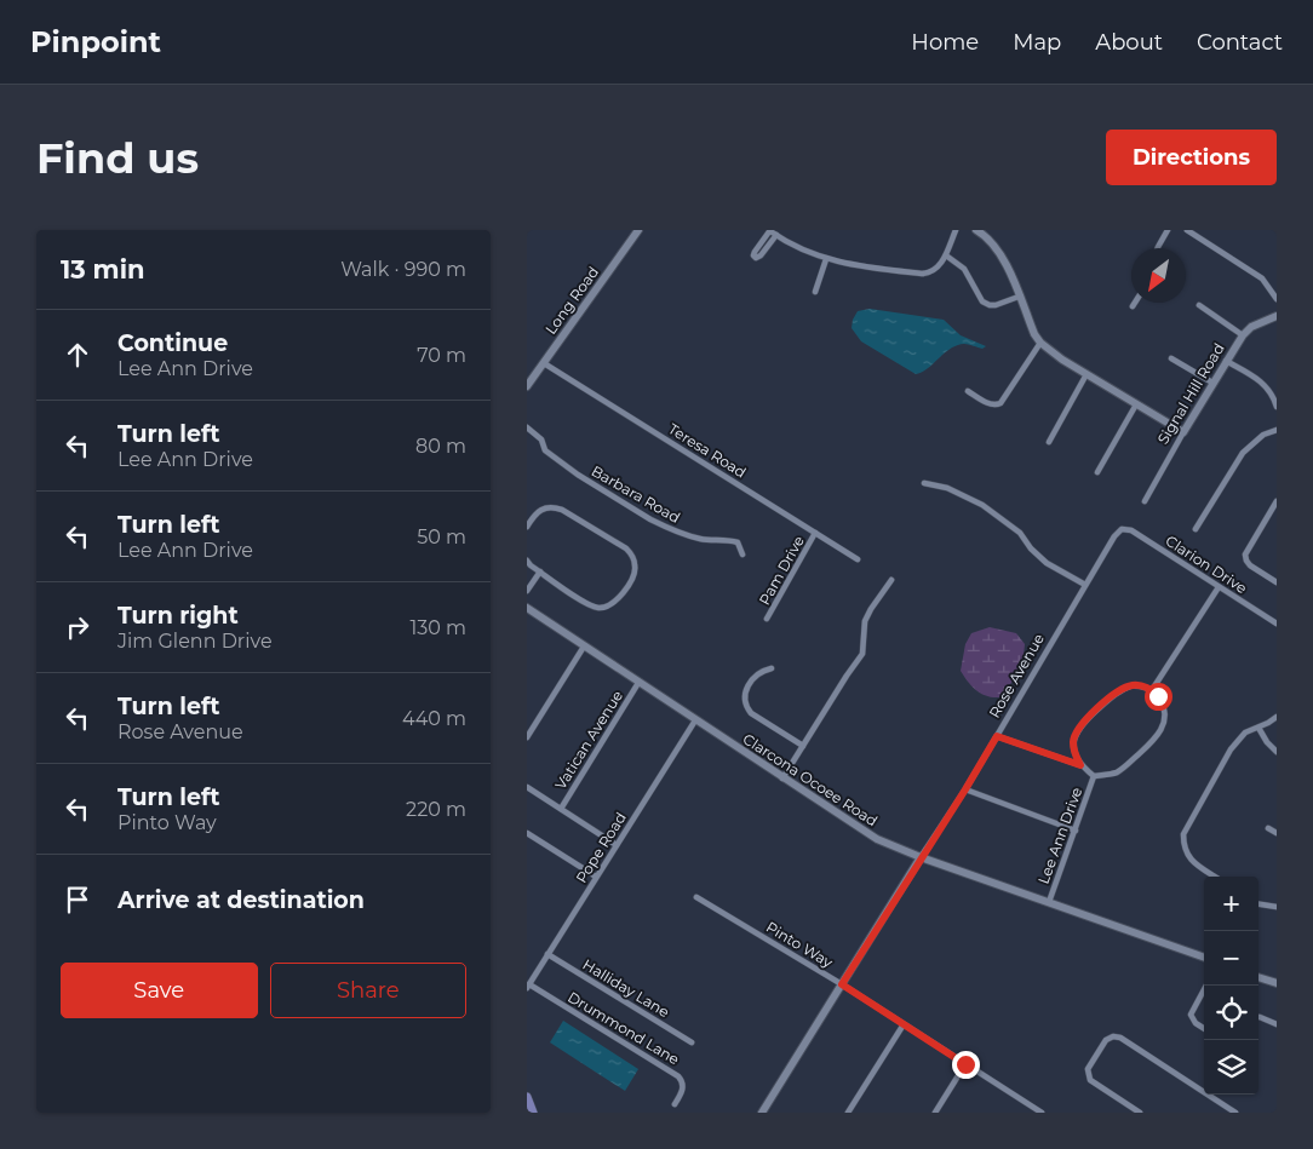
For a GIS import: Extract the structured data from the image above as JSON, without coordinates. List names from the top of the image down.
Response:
{
  "streets": {
    "street": [
      "Long Road",
      "Signal Hill Road",
      "Teresa Road",
      "Barbara Road",
      "Clarion Drive",
      "Pam Drive",
      "Rose Avenue",
      "Vatican Avenue",
      "Clarcona Ocoee Road",
      "Lee Ann Drive",
      "Pope Road",
      "Pinto Way",
      "Halliday Lane",
      "Drummond Lane"
    ]
  },
  "crossings": [
    ["Long Road", "Teresa Road"],
    ["Teresa Road", "Pam Drive"],
    ["Clarion Drive", "Rose Avenue"],
    ["Rose Avenue", "Clarcona Ocoee Road"],
    ["Rose Avenue", "Pinto Way"],
    ["Vatican Avenue", "Clarcona Ocoee Road"],
    ["Clarcona Ocoee Road", "Lee Ann Drive"],
    ["Clarcona Ocoee Road", "Pope Road"],
    ["Pope Road", "Halliday Lane"],
    ["Pope Road", "Drummond Lane"]
  ],
  "north": "bottom left",
  "page": {
    "header": "Pinpoint",
    "nav": [
      "Home",
      "Map",
      "About",
      "Contact"
    ],
    "buttons": [
      "Directions",
      ["Save", "Share"]
    ],
    "title": "Find us",
    "heading": ["13 min", "Walk · 990 m"],
    "list": [
      ["Continue", "Lee Ann Drive", "70 m"],
      ["Turn left", "Lee Ann Drive", "80 m"],
      ["Turn left", "Lee Ann Drive", "50 m"],
      ["Turn right", "Jim Glenn Drive", "130 m"],
      ["Turn left", "Rose Avenue", "440 m"],
      ["Turn left", "Pinto Way", "220 m"],
      "Arrive at destination"
    ],
    "map_buttons": ["+", "−"]
  }
}
